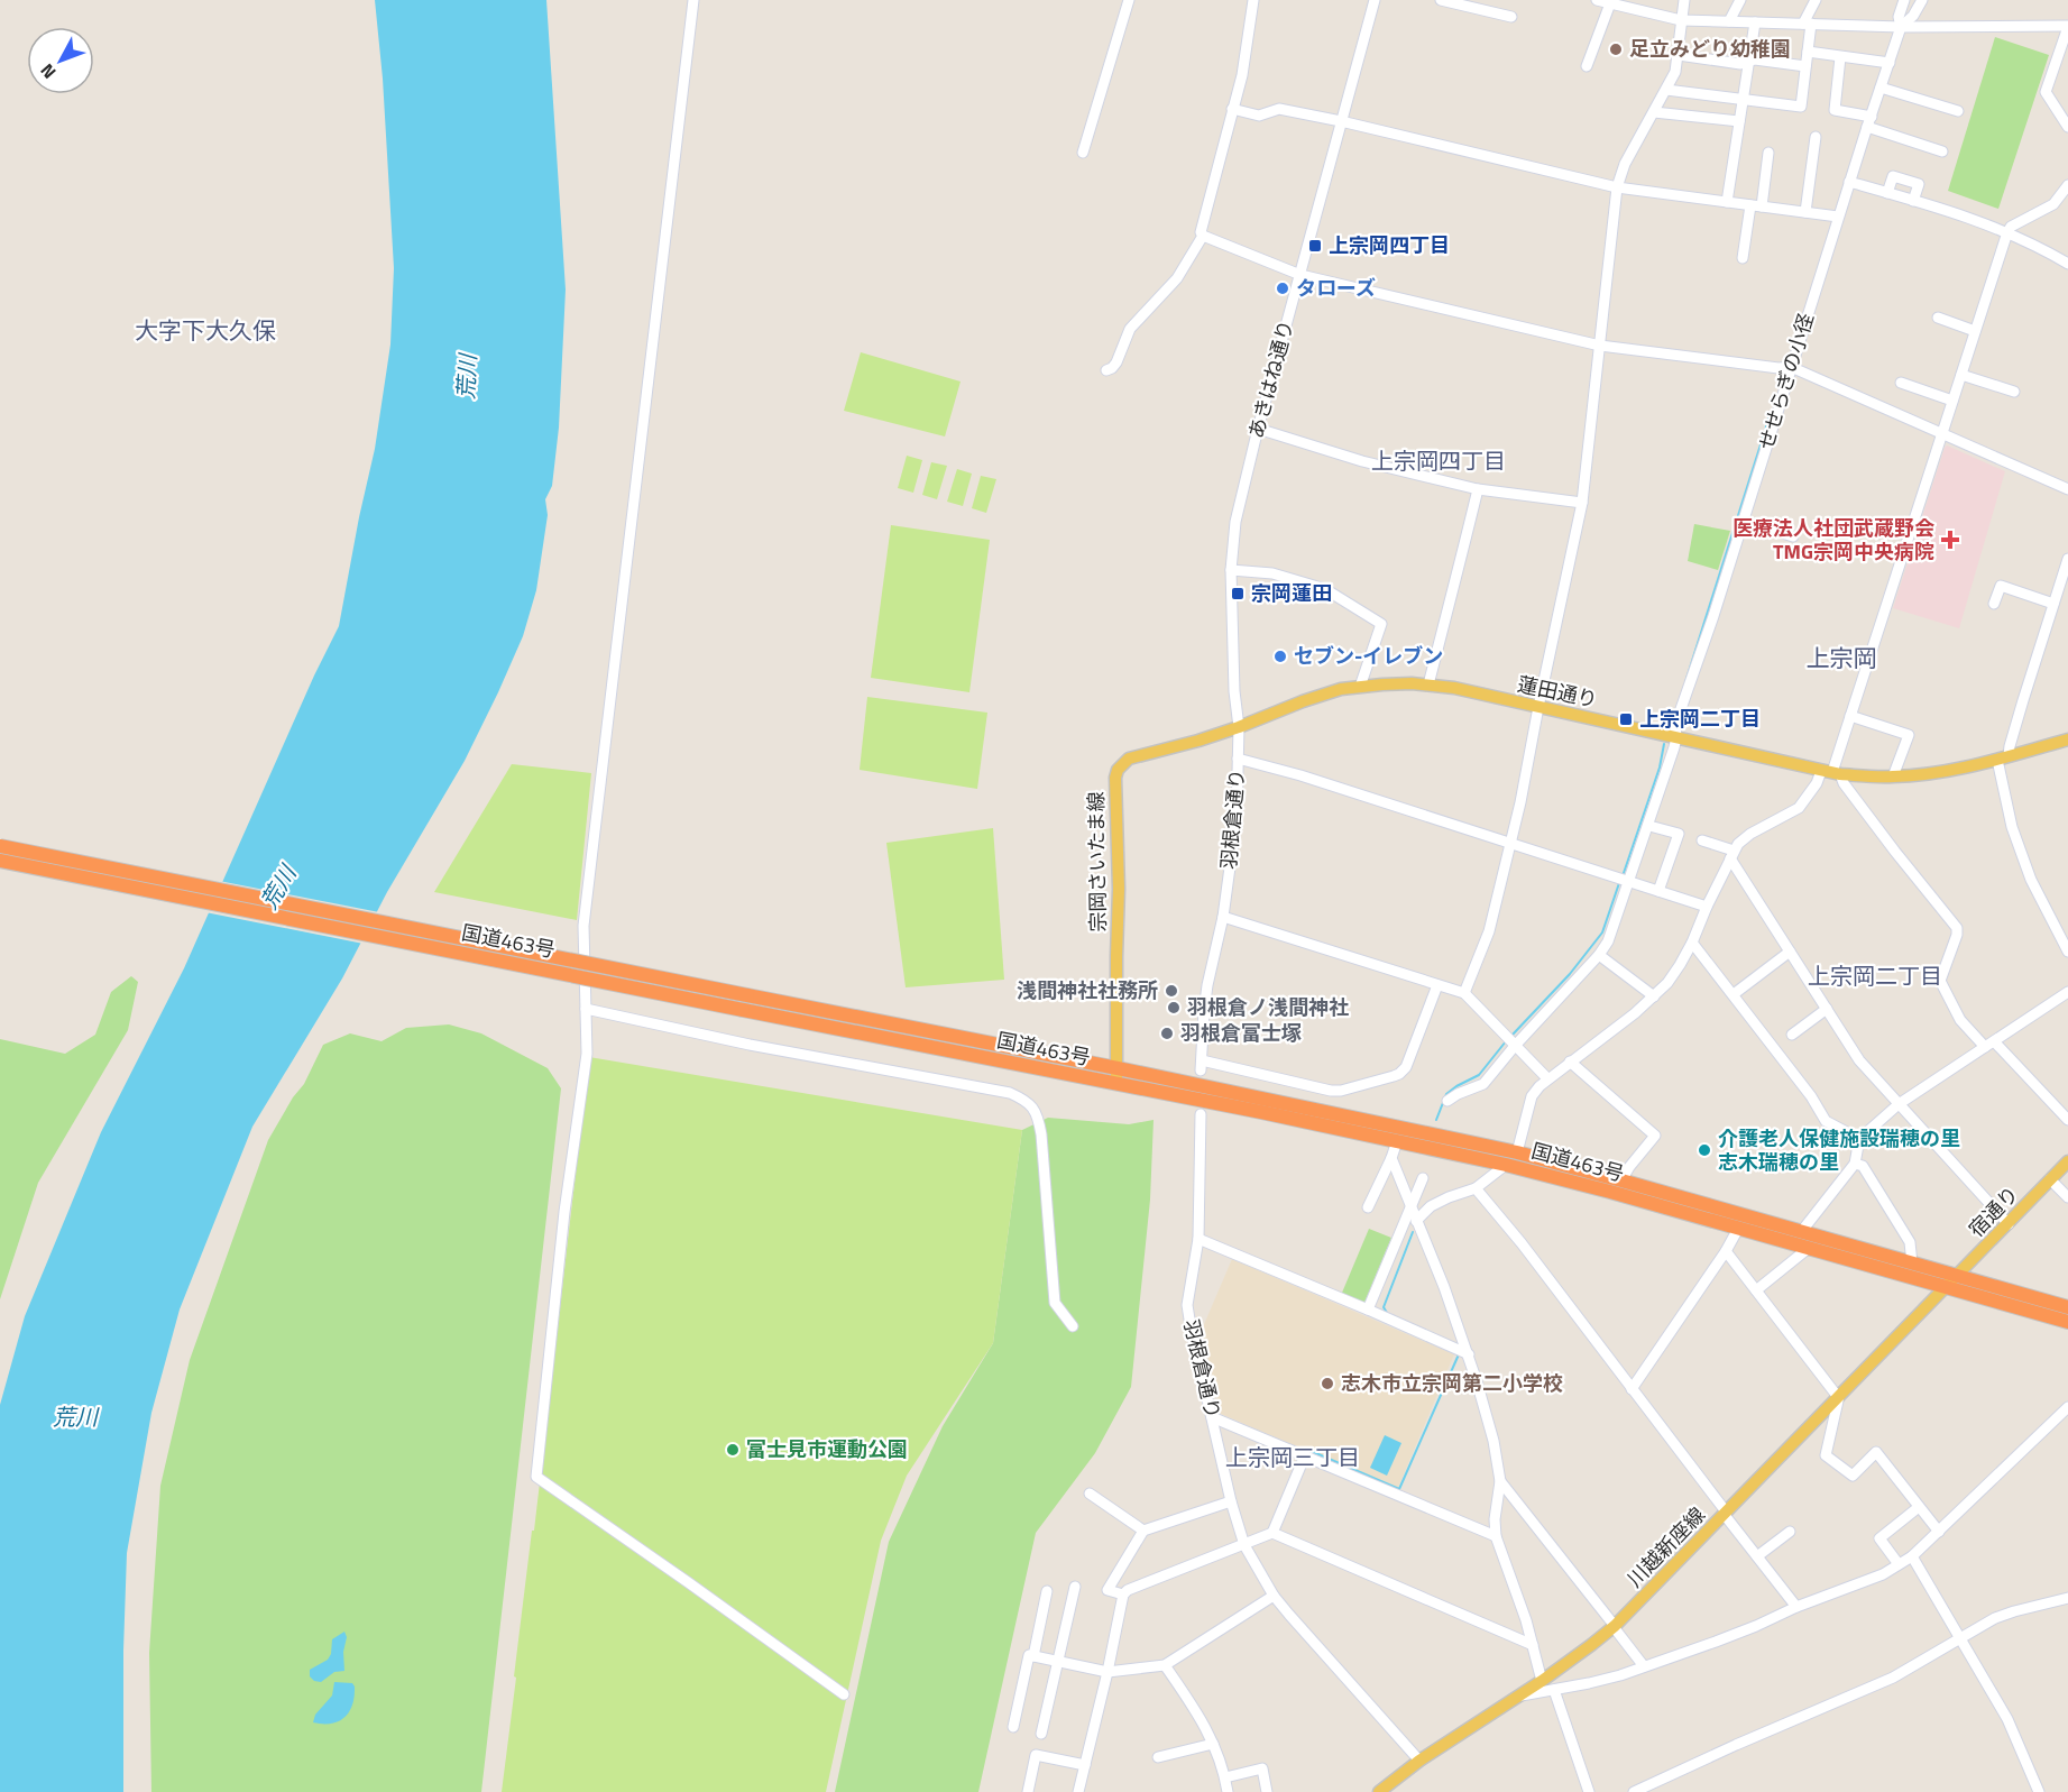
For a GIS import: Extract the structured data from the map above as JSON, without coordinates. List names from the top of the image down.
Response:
{
  "streets": {
    "highway": ["国道463号"],
    "main road": [
      "蓮田通り",
      "宗岡さいたま線",
      "宿通り",
      "川越新座線"
    ],
    "street": ["あきはね通り", "せせらぎの小径", "羽根倉通り"]
  },
  "crossings": [
    ["あきはね通り", "蓮田通り"],
    ["あきはね通り", "羽根倉通り"],
    ["あきはね通り", "宗岡さいたま線"],
    ["せせらぎの小径", "蓮田通り"],
    ["蓮田通り", "羽根倉通り"],
    ["蓮田通り", "宗岡さいたま線"],
    ["羽根倉通り", "宗岡さいたま線"],
    ["羽根倉通り", "川越新座線"],
    ["宗岡さいたま線", "国道463号"],
    ["国道463号", "宿通り"],
    ["国道463号", "川越新座線"],
    ["宿通り", "川越新座線"]
  ],
  "districts": [
    "大字下大久保",
    "上宗岡四丁目",
    "上宗岡",
    "上宗岡二丁目",
    "上宗岡三丁目"
  ],
  "water": ["荒川"],
  "places": {
    "other": [
      "足立みどり幼稚園",
      "タローズ",
      "セブン-イレブン",
      "浅間神社社務所",
      "羽根倉ノ浅間神社",
      "羽根倉富士塚",
      "介護老人保健施設瑞穂の里 志木瑞穂の里",
      "志木市立宗岡第二小学校",
      "富士見市運動公園"
    ],
    "transit": ["上宗岡四丁目", "宗岡蓮田", "上宗岡二丁目"],
    "health": ["医療法人社団武蔵野会 TMG宗岡中央病院"]
  },
  "north": "bottom left"
}
